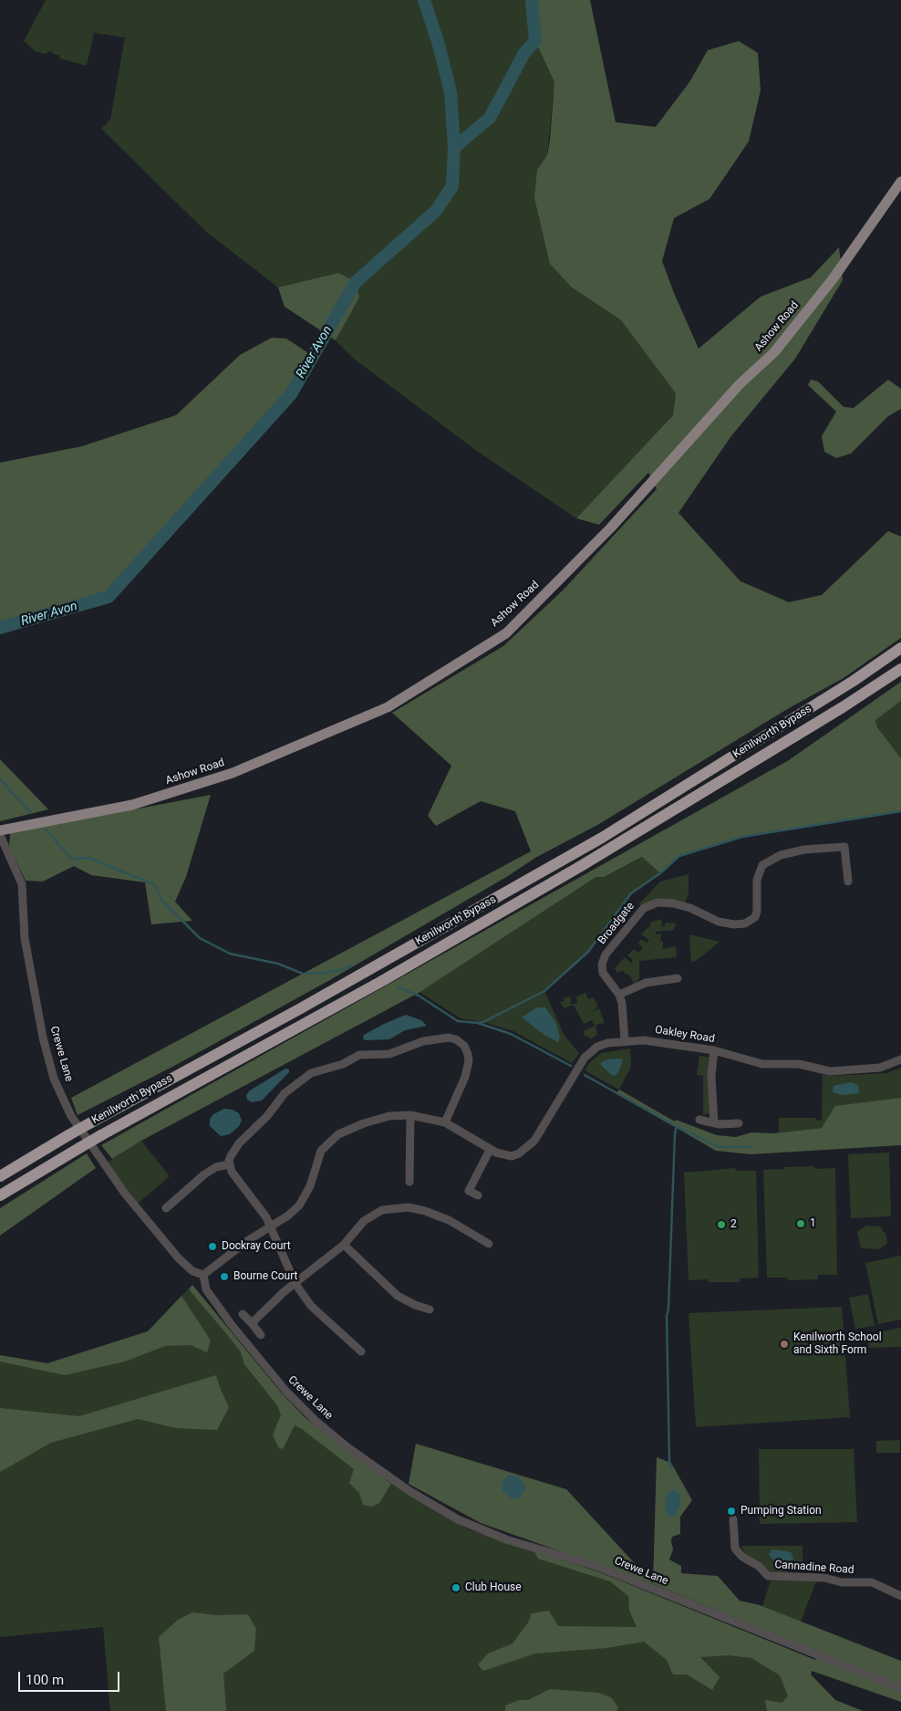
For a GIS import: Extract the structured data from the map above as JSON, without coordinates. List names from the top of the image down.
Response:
{
  "streets": {
    "highway": ["Kenilworth Bypass"],
    "main road": ["Ashow Road"],
    "street": [
      "Broadgate",
      "Oakley Road",
      "Crewe Lane",
      "Cannadine Road"
    ]
  },
  "water": ["River Avon"],
  "places": [
    "1",
    "2",
    "Dockray Court",
    "Bourne Court",
    "Kenilworth School and Sixth Form",
    "Pumping Station",
    "Club House"
  ],
  "scale_bar": "100 m"
}
